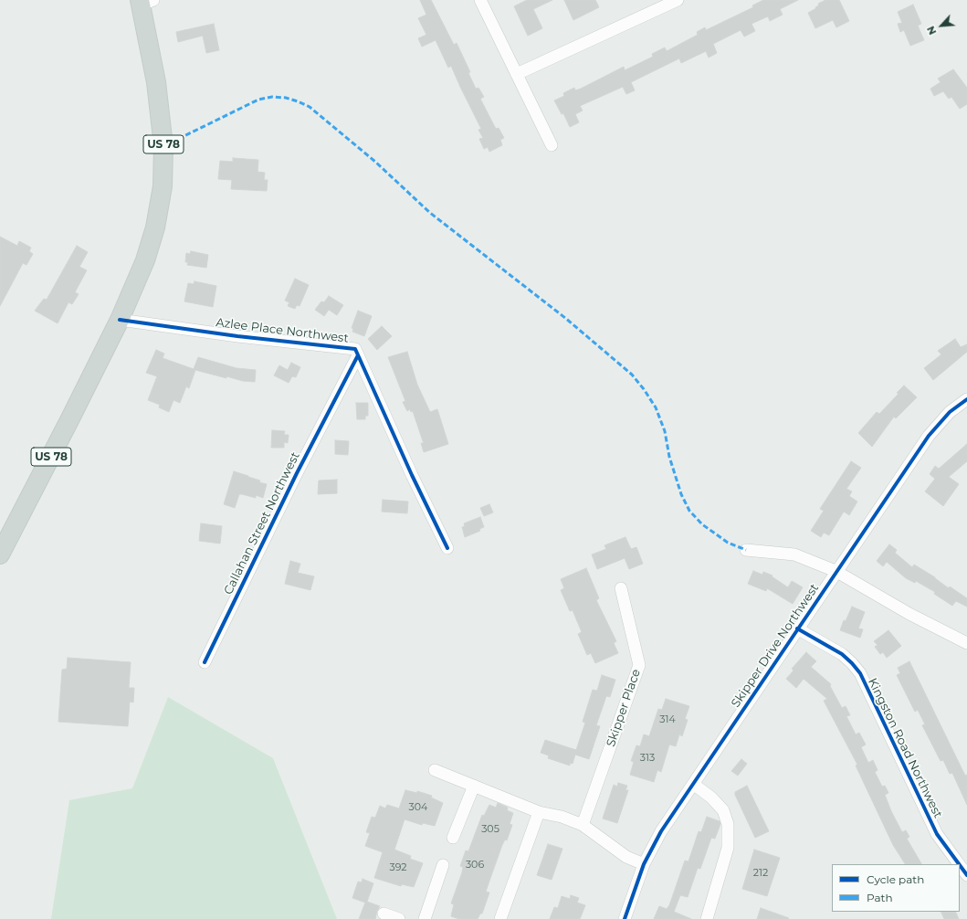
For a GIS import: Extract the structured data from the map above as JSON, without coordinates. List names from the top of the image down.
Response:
{
  "streets": {
    "main road": ["US 78"],
    "street": [
      "Azlee Place Northwest",
      "Callahan Street Northwest",
      "Skipper Drive Northwest",
      "Skipper Place",
      "Kingston Road Northwest"
    ]
  },
  "crossings": [
    ["US 78", "Azlee Place Northwest"],
    ["Azlee Place Northwest", "Callahan Street Northwest"],
    ["Skipper Drive Northwest", "Kingston Road Northwest"]
  ],
  "house_numbers": [
    "314",
    "313",
    "304",
    "305",
    "306",
    "392",
    "212"
  ],
  "legend": ["Cycle path", "Path"],
  "north": "bottom left"
}
